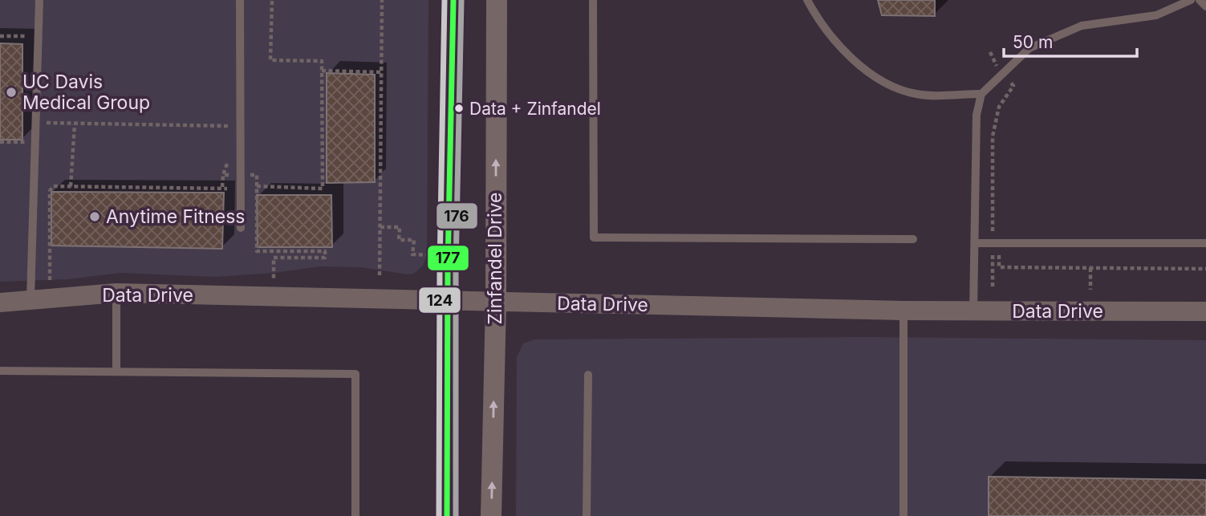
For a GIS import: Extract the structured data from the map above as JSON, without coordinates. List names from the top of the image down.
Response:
{
  "streets": {
    "main road": ["Zinfandel Drive"],
    "street": ["Data Drive"]
  },
  "crossings": [
    ["Zinfandel Drive", "Data Drive"]
  ],
  "places": ["UC Davis Medical Group", "Data + Zinfandel", "Anytime Fitness"],
  "lines": ["transit line 177", "transit line 176", "transit line 124"],
  "scale_bar": "50 m"
}
